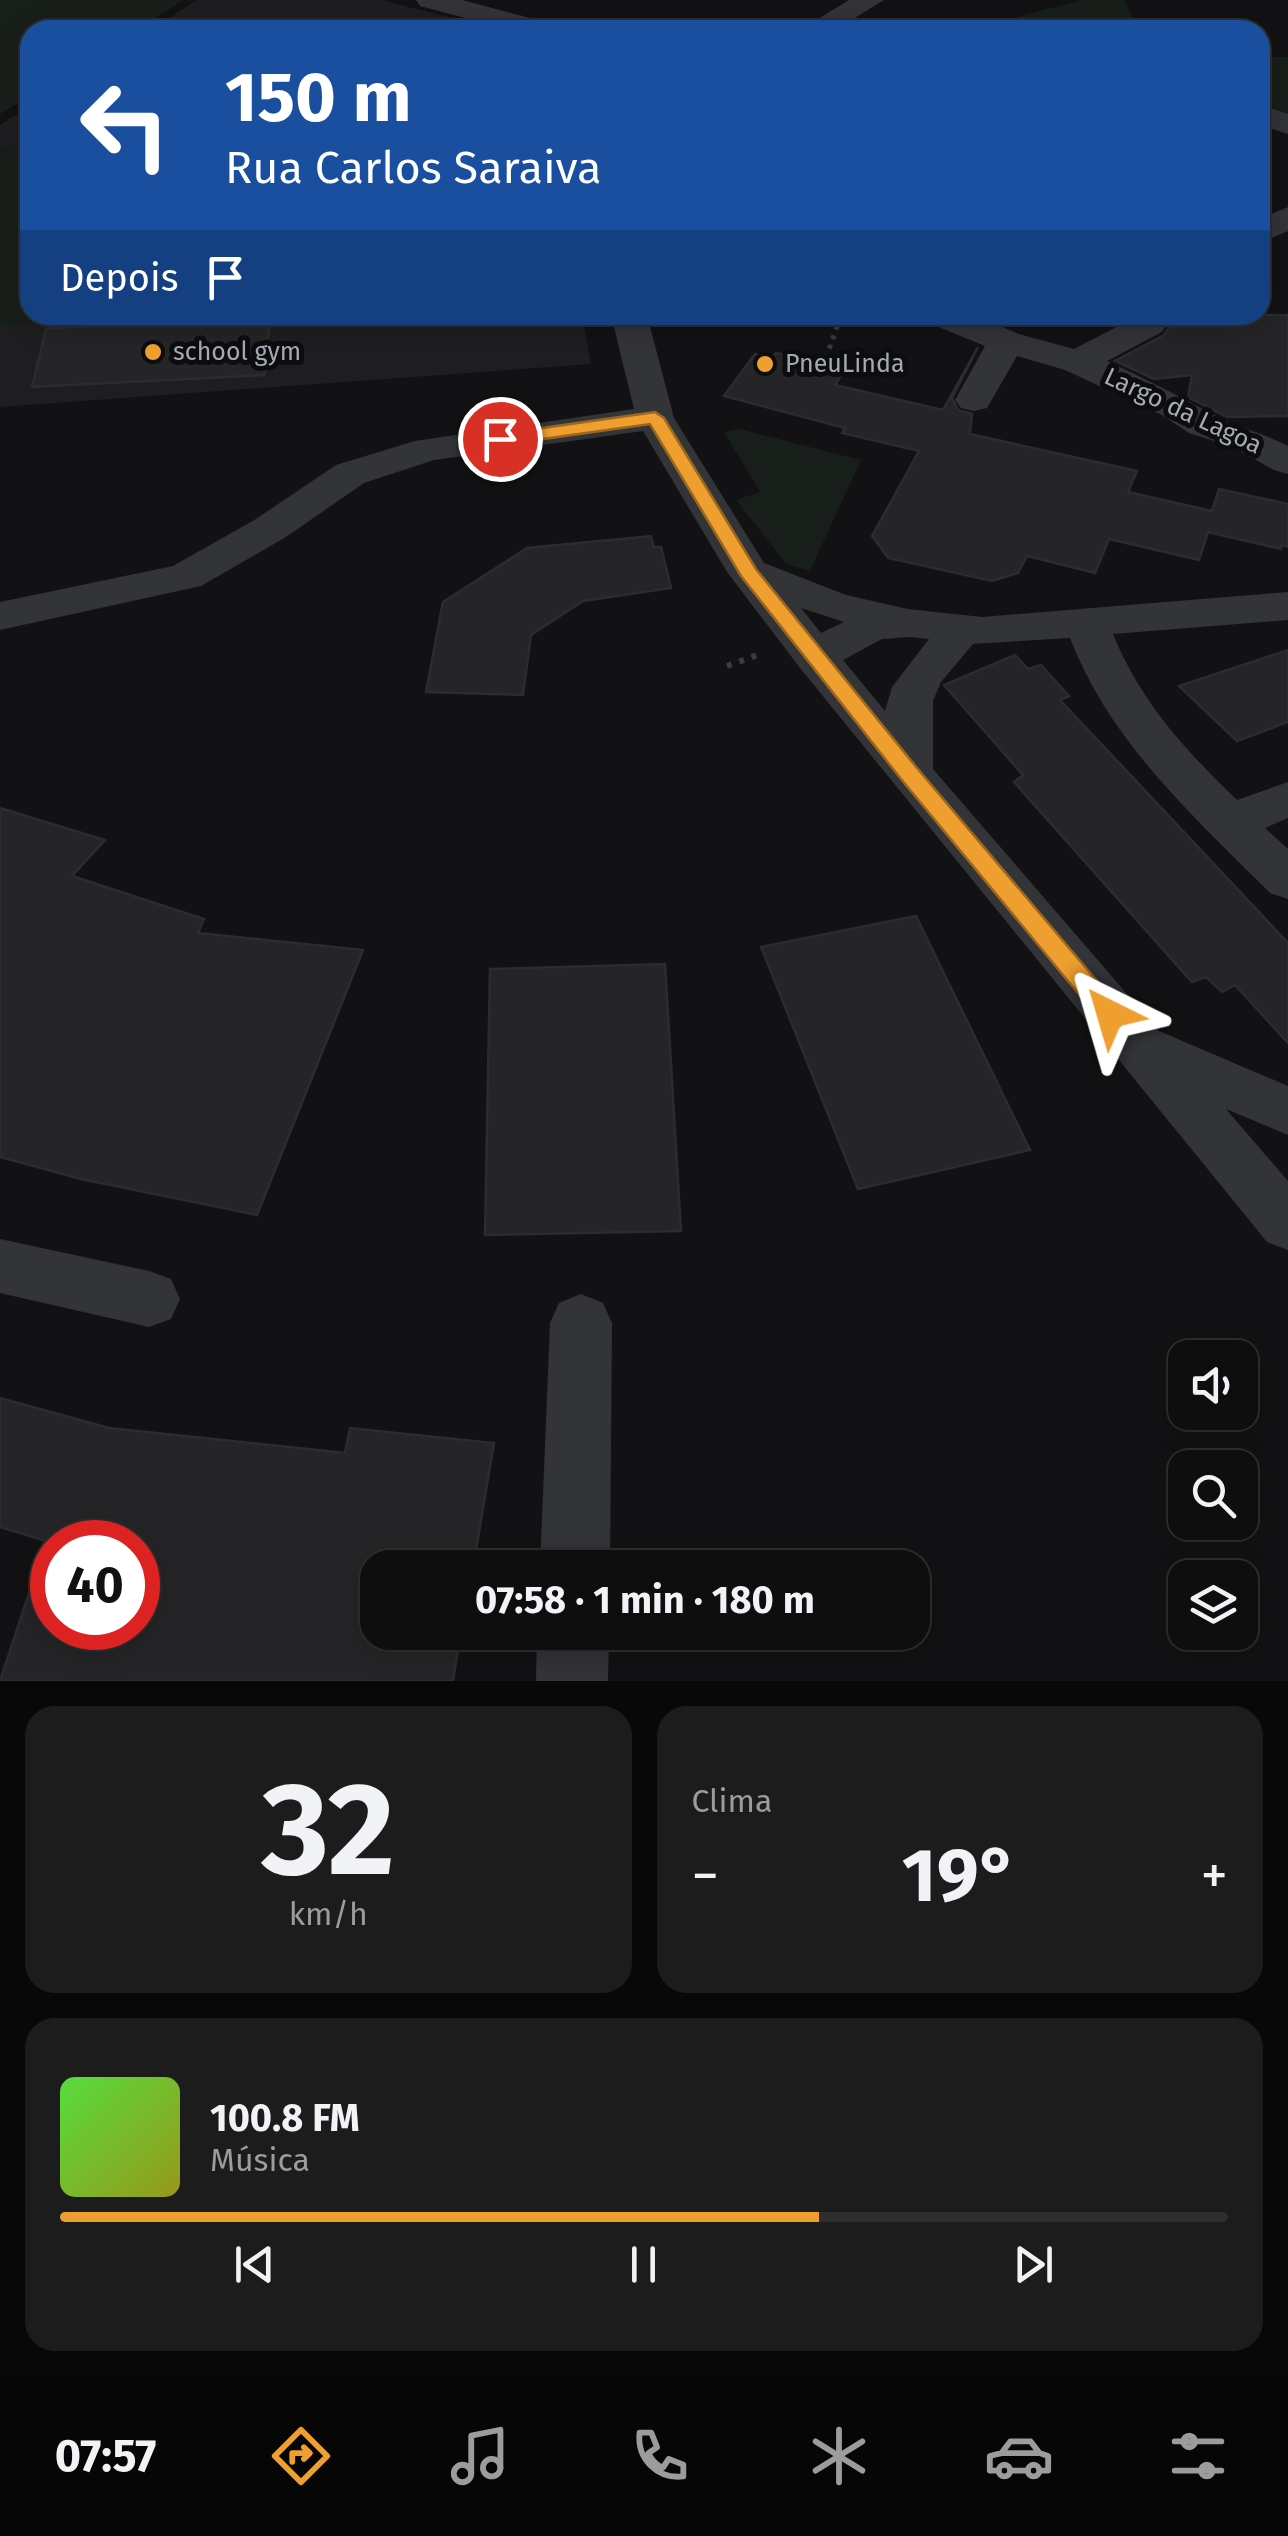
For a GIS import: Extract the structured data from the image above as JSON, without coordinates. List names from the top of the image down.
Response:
{
  "streets": {
    "street": ["Largo da Lagoa"]
  },
  "places": ["school gym", "PneuLinda"],
  "page": {
    "turn": ["150 m", "Rua Carlos Saraiva"],
    "then": "Depois",
    "limit": "40",
    "trip": "07:58 · 1 min · 180 m",
    "tile": [
      ["32", "km/h"],
      "Clima"
    ],
    "heat": ["−", "19°", "+"],
    "song": ["100.8 FM", "Música"],
    "tabs": "07:57"
  }
}
